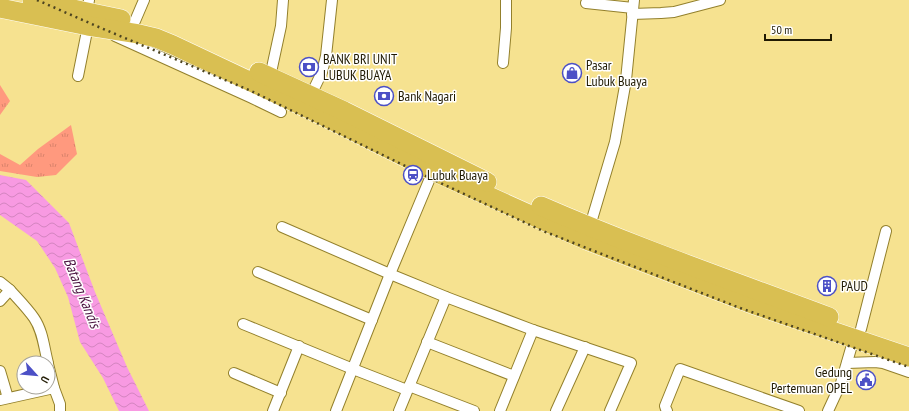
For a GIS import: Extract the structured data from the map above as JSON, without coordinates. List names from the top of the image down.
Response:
{
  "water": ["Batang Kandis"],
  "places": {
    "bank": ["BANK BRI UNIT LUBUK BUAYA", "Bank Nagari"],
    "shop": ["Pasar Lubuk Buaya"],
    "station": ["Lubuk Buaya"],
    "building": ["PAUD"],
    "public building": ["Gedung Pertemuan OPEL"]
  },
  "scale_bar": "50 m",
  "north": "bottom right"
}
